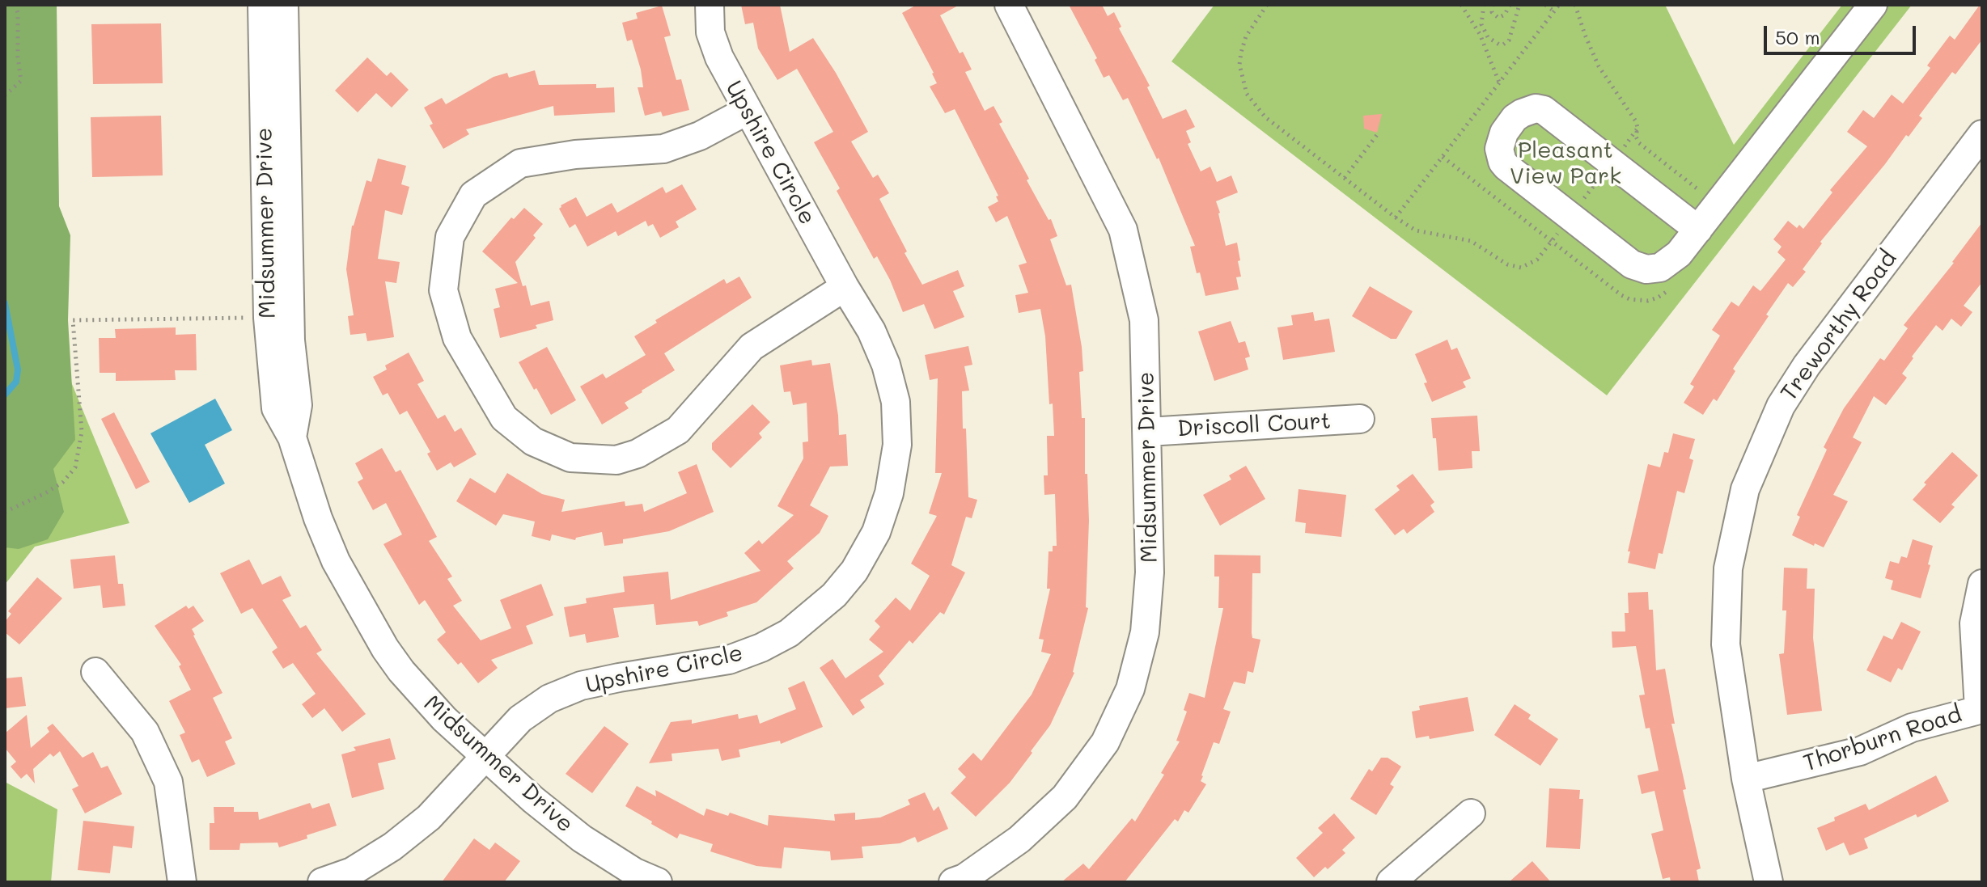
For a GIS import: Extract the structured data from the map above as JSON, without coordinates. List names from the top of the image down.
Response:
{
  "streets": {
    "street": [
      "Upshire Circle",
      "Midsummer Drive",
      "Treworthy Road",
      "Driscoll Court",
      "Thorburn Road"
    ]
  },
  "crossings": [
    ["Upshire Circle", "Midsummer Drive"],
    ["Midsummer Drive", "Driscoll Court"],
    ["Treworthy Road", "Thorburn Road"]
  ],
  "parks": ["Pleasant View Park"],
  "scale_bar": "50 m"
}
